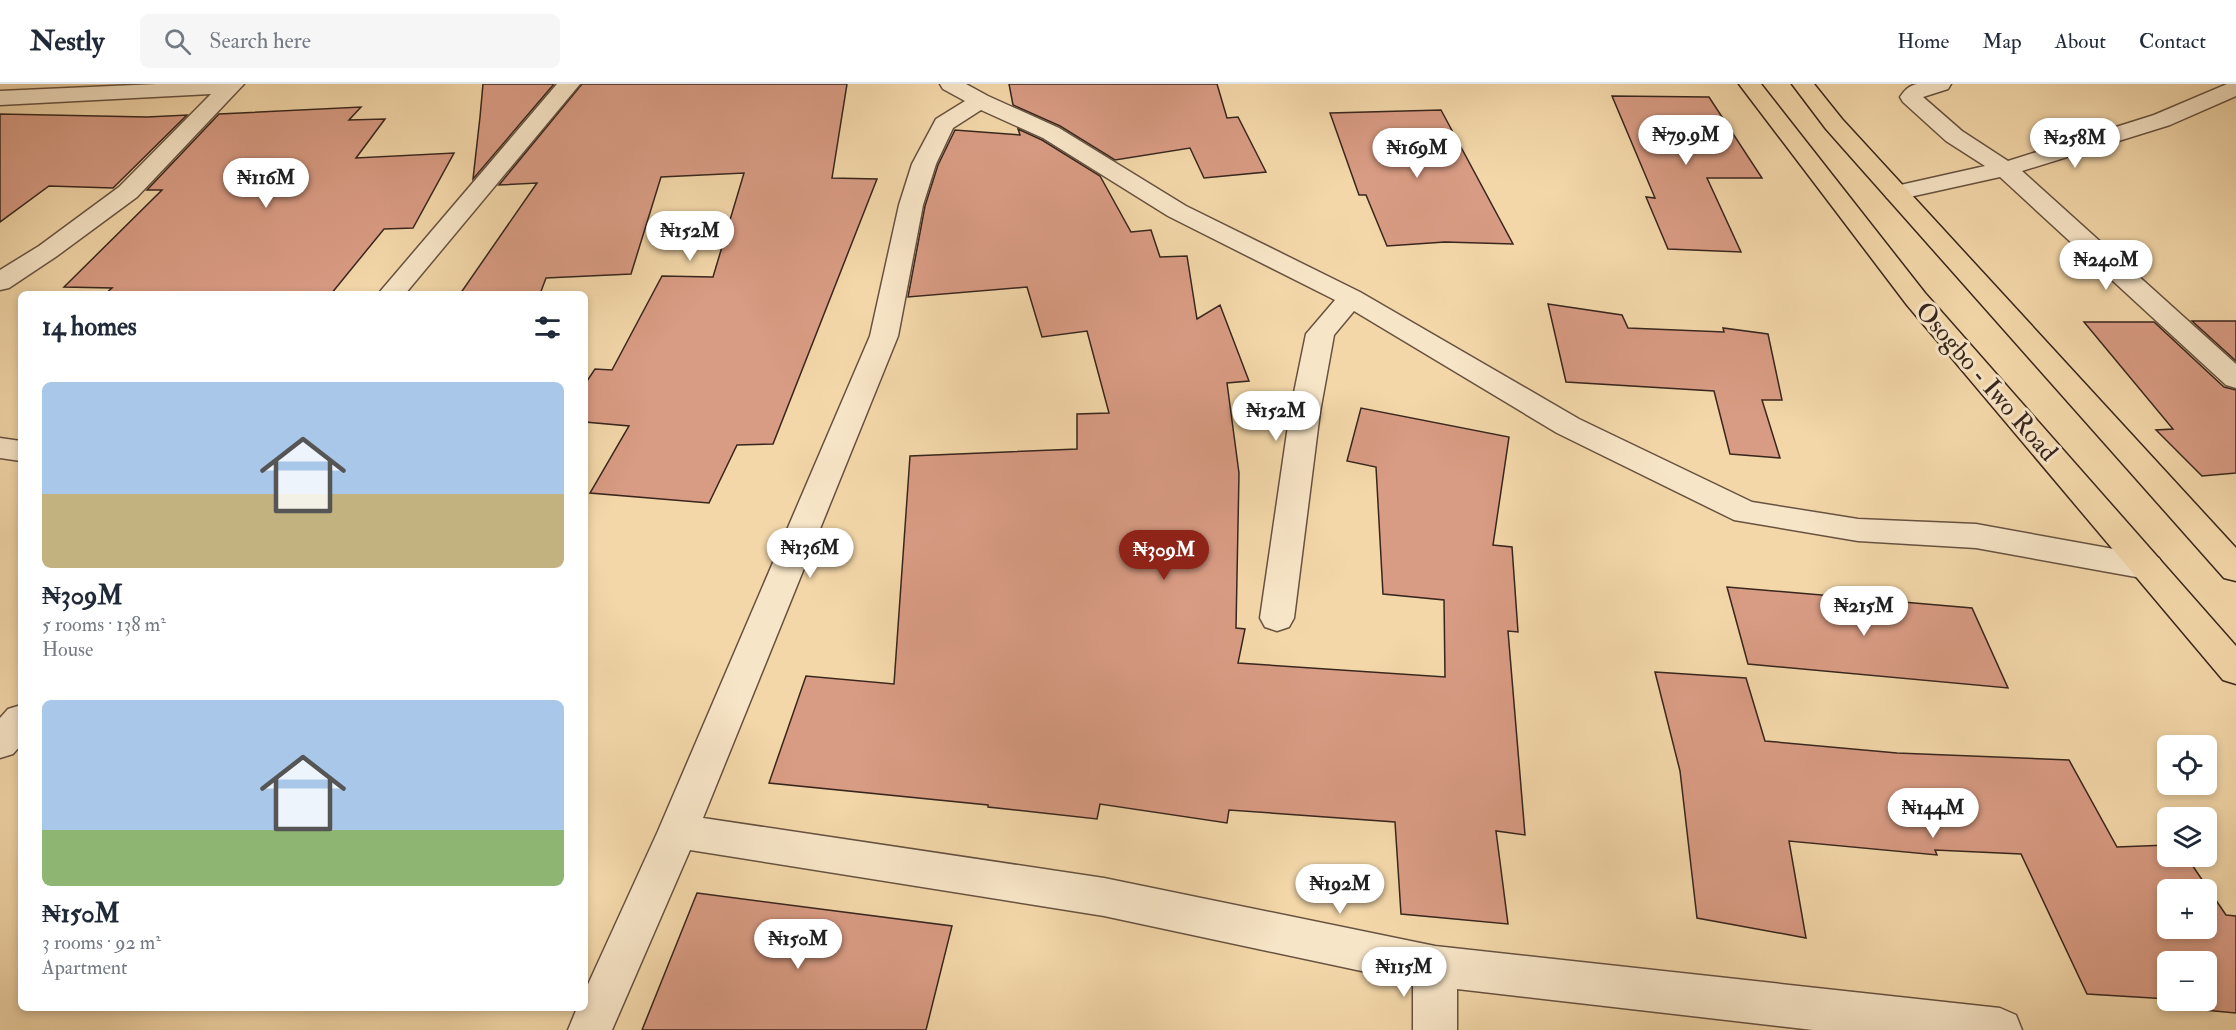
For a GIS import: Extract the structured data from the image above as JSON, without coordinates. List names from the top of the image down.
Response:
{
  "streets": {
    "main road": ["Osogbo - Iwo Road"]
  },
  "page": {
    "header": "Nestly",
    "search": "Search here",
    "nav": [
      "Home",
      "Map",
      "About",
      "Contact"
    ],
    "price": [
      "₦79.9M",
      "₦258M",
      "₦169M",
      "₦116M",
      "₦152M",
      "₦240M",
      "₦152M",
      "₦136M",
      "₦309M",
      "₦215M",
      "₦144M",
      "₦192M",
      "₦150M",
      "₦115M"
    ],
    "heading": "14 homes",
    "list": [
      {
        "name": "₦309M",
        "note": "5 rooms · 138 m² · House"
      },
      {
        "name": "₦150M",
        "note": "3 rooms · 92 m² · Apartment"
      }
    ],
    "map_buttons": ["+", "−"]
  }
}
